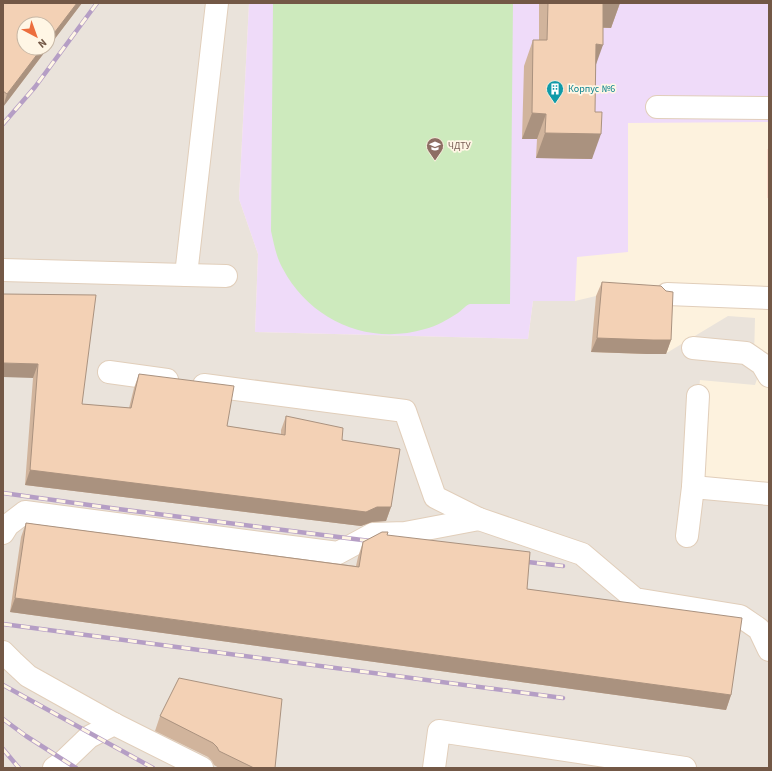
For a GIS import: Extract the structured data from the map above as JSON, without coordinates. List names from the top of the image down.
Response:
{
  "places": {
    "building": ["Корпус №6"],
    "school or university": ["ЧДТУ"]
  },
  "north": "bottom right"
}
